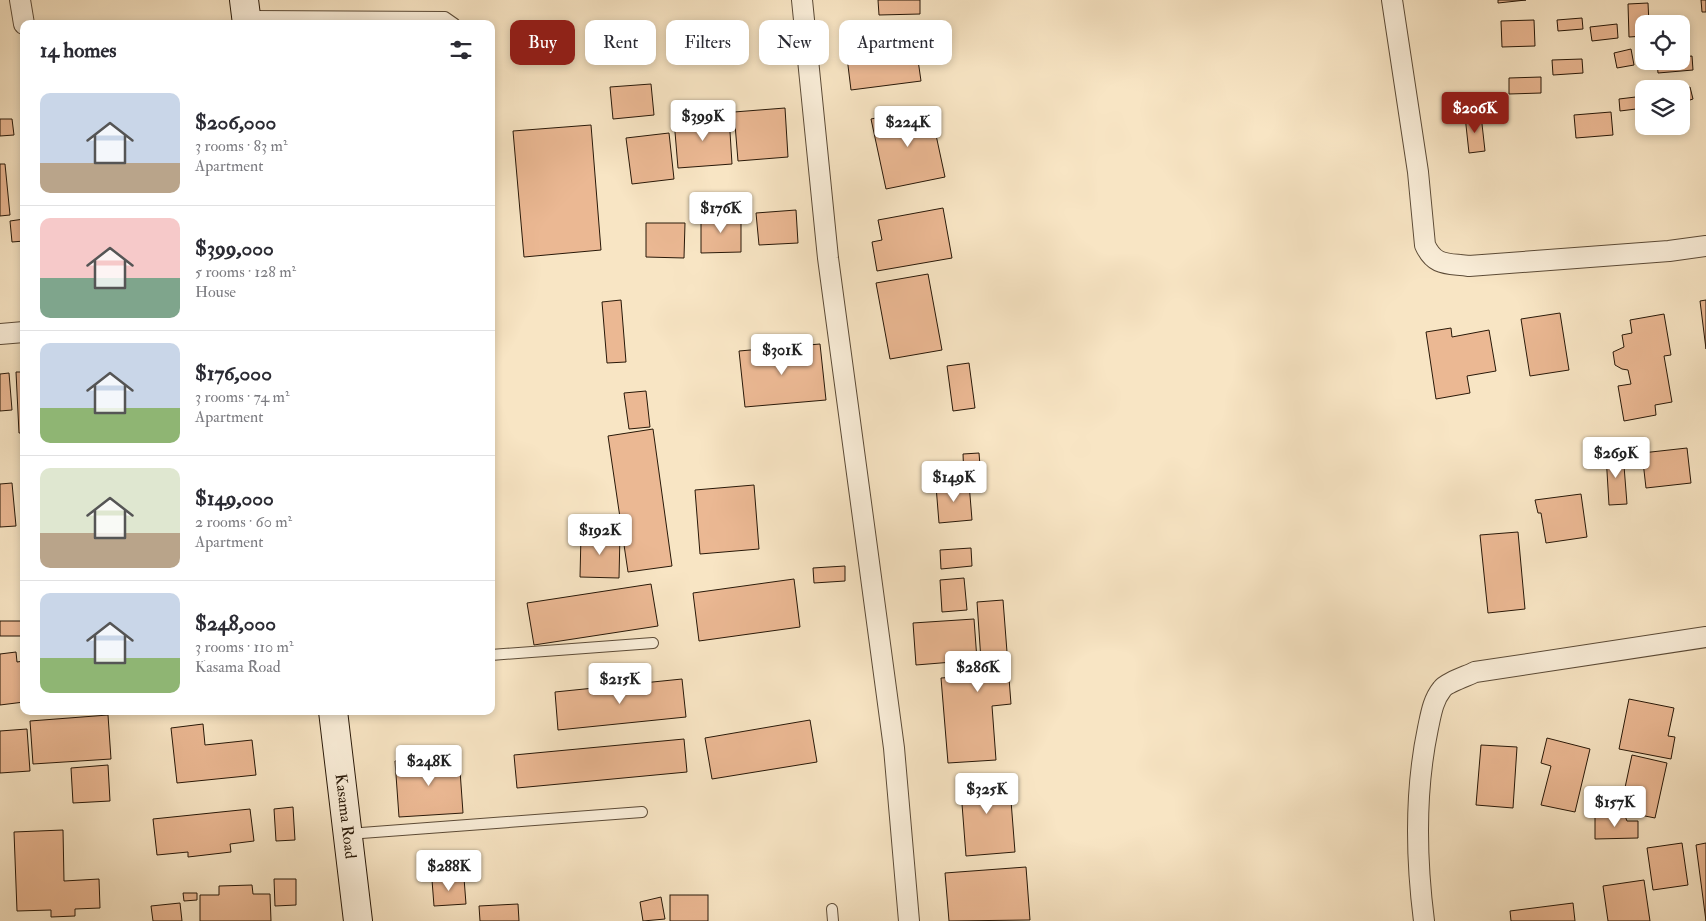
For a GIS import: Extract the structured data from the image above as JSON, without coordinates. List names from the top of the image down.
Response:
{
  "streets": {
    "street": ["Kasama Road"]
  },
  "page": {
    "chip": [
      "Buy",
      "Rent",
      "Filters",
      "New",
      "Apartment"
    ],
    "heading": "14 homes",
    "list": [
      {
        "name": "$206,000",
        "note": "3 rooms · 83 m² · Apartment"
      },
      {
        "name": "$399,000",
        "note": "5 rooms · 128 m² · House"
      },
      {
        "name": "$176,000",
        "note": "3 rooms · 74 m² · Apartment"
      },
      {
        "name": "$149,000",
        "note": "2 rooms · 60 m² · Apartment"
      },
      {
        "name": "$248,000",
        "note": "3 rooms · 110 m² · Kasama Road"
      }
    ],
    "price": [
      "$206K",
      "$399K",
      "$224K",
      "$176K",
      "$301K",
      "$269K",
      "$149K",
      "$192K",
      "$286K",
      "$215K",
      "$248K",
      "$325K",
      "$157K",
      "$288K"
    ]
  }
}
